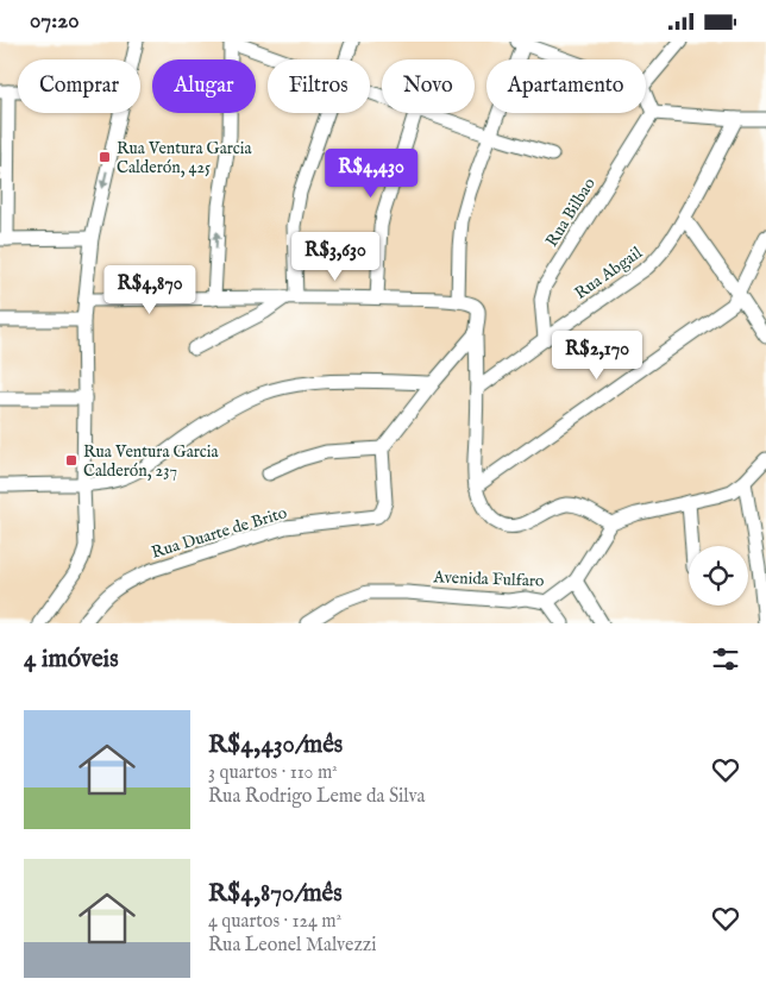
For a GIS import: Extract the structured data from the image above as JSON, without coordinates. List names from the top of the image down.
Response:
{
  "streets": {
    "street": [
      "Rua Bilbao",
      "Rua Abgail",
      "Rua Duarte de Brito",
      "Avenida Fulfaro"
    ]
  },
  "crossings": [
    ["Rua Bilbao", "Rua Abgail"]
  ],
  "places": {
    "transit": ["Rua Ventura Garcia Calderón, 425", "Rua Ventura Garcia Calderón, 237"]
  },
  "page": {
    "status": "07:20",
    "chip": [
      "Comprar",
      "Alugar",
      "Filtros",
      "Novo",
      "Apartamento"
    ],
    "price": [
      "R$4,430",
      "R$3,630",
      "R$4,870",
      "R$2,170"
    ],
    "heading": "4 imóveis",
    "list": [
      {
        "name": "R$4,430/mês",
        "note": "3 quartos · 110 m² · Rua Rodrigo Leme da Silva"
      },
      {
        "name": "R$4,870/mês",
        "note": "4 quartos · 124 m² · Rua Leonel Malvezzi"
      }
    ]
  }
}
